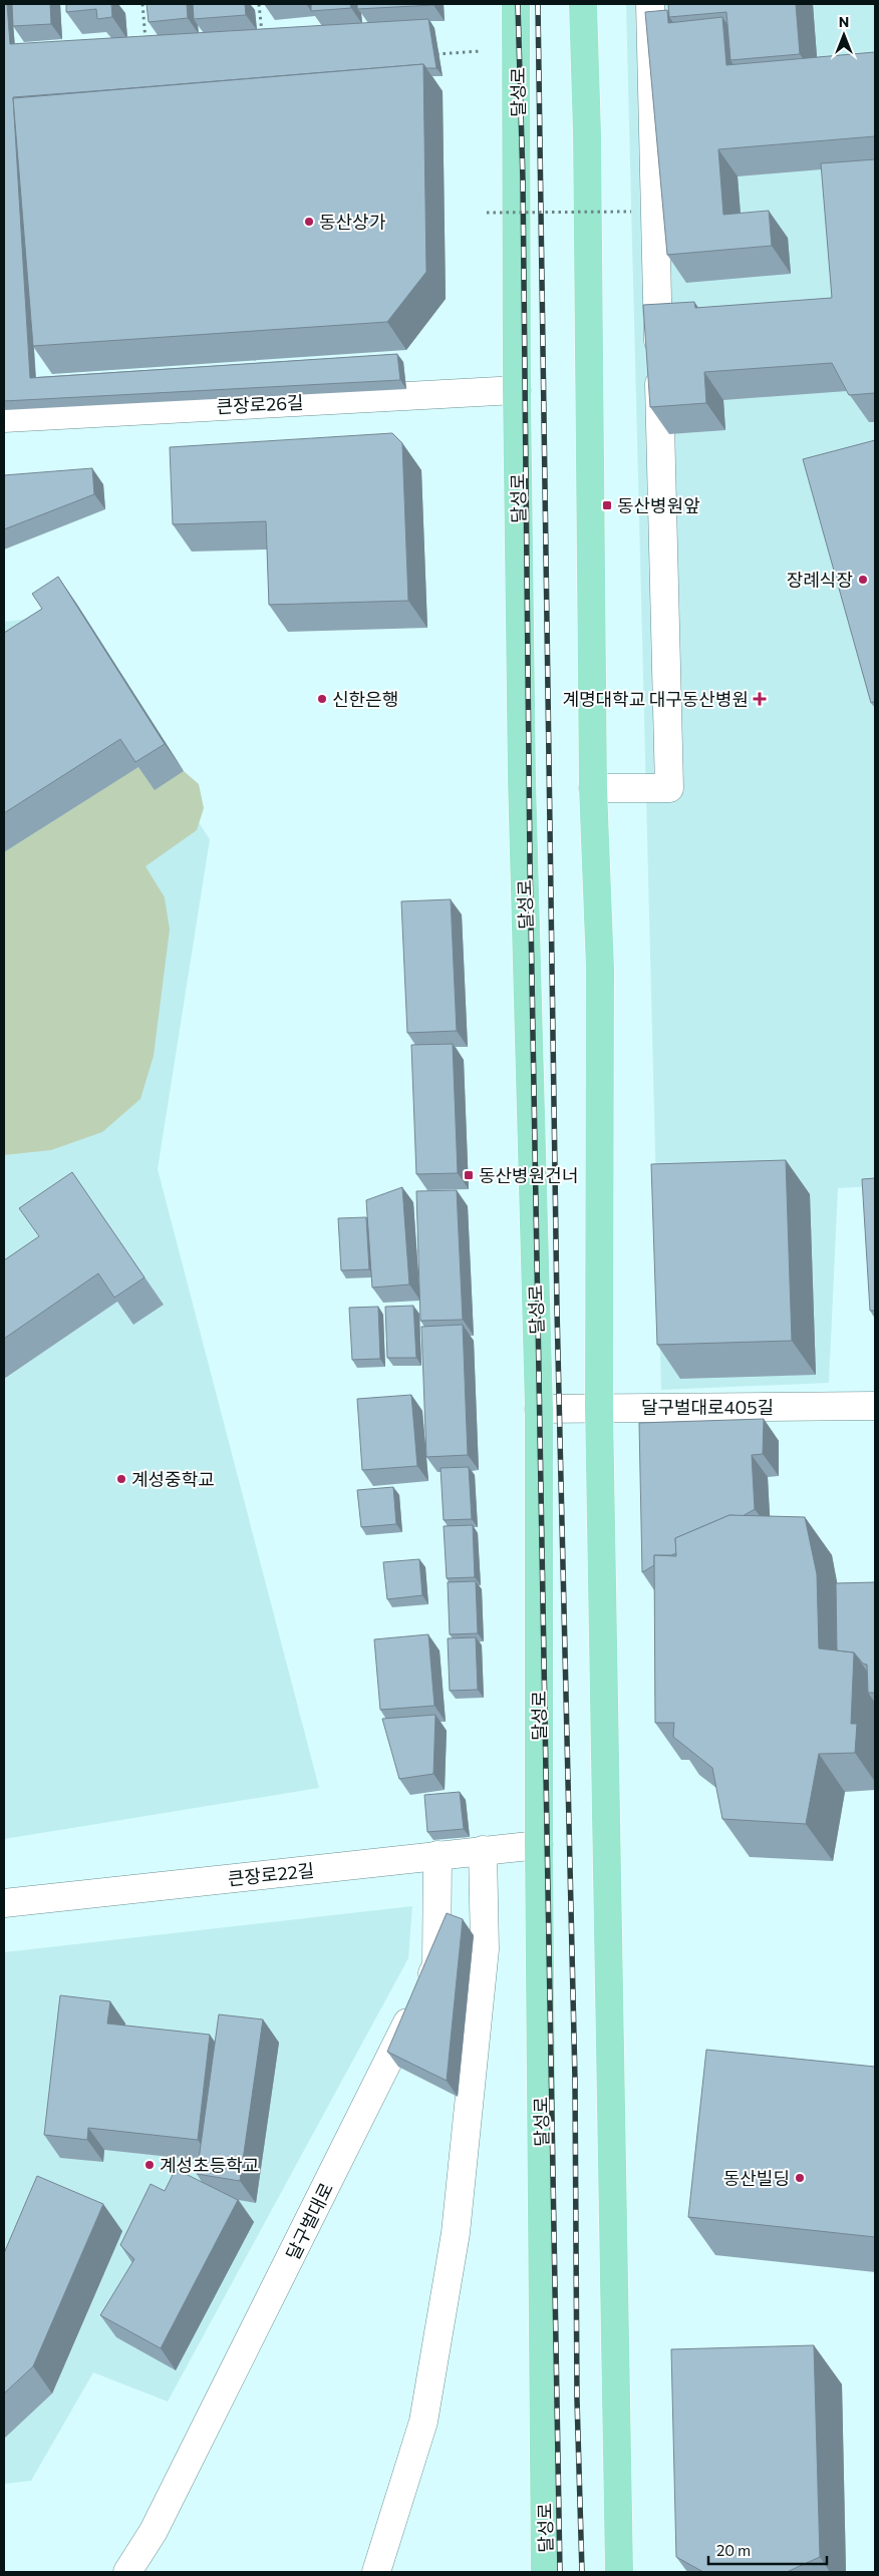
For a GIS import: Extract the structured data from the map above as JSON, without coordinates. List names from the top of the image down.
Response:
{
  "streets": {
    "main road": ["달성로"],
    "street": [
      "큰장로26길",
      "달구벌대로405길",
      "큰장로22길",
      "달구벌대로"
    ]
  },
  "crossings": [
    ["달성로", "큰장로26길"],
    ["달성로", "달구벌대로405길"],
    ["달성로", "큰장로22길"],
    ["큰장로22길", "달구벌대로"]
  ],
  "places": {
    "other": [
      "동산상가",
      "장례식장",
      "신한은행",
      "계성중학교",
      "계성초등학교",
      "동산빌딩"
    ],
    "transit": ["동산병원앞", "동산병원건너"],
    "health": ["계명대학교 대구동산병원"]
  },
  "scale_bar": "20 m",
  "north": "top"
}
